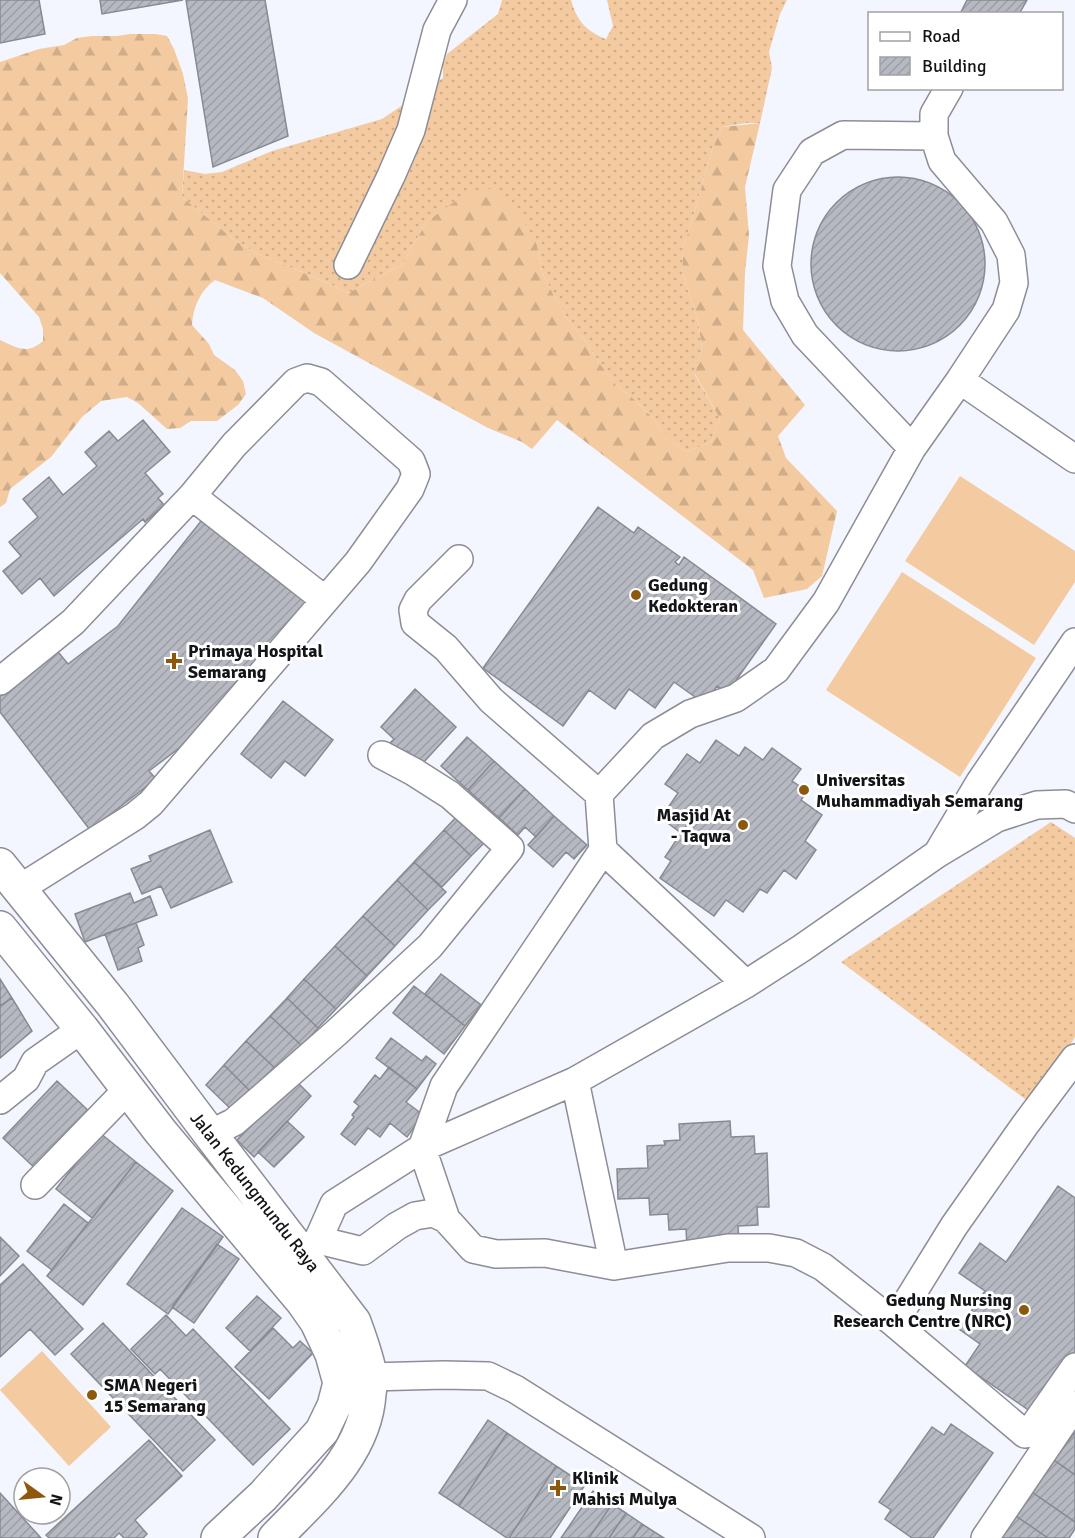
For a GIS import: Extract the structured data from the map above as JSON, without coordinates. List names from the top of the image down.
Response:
{
  "streets": {
    "main road": ["Jalan Kedungmundu Raya"]
  },
  "places": {
    "other": [
      "Gedung Kedokteran",
      "Universitas Muhammadiyah Semarang",
      "Masjid At - Taqwa",
      "Gedung Nursing Research Centre (NRC)",
      "SMA Negeri 15 Semarang"
    ],
    "health": ["Primaya Hospital Semarang", "Klinik Mahisi Mulya"]
  },
  "legend": ["Road", "Building"],
  "north": "right"
}
